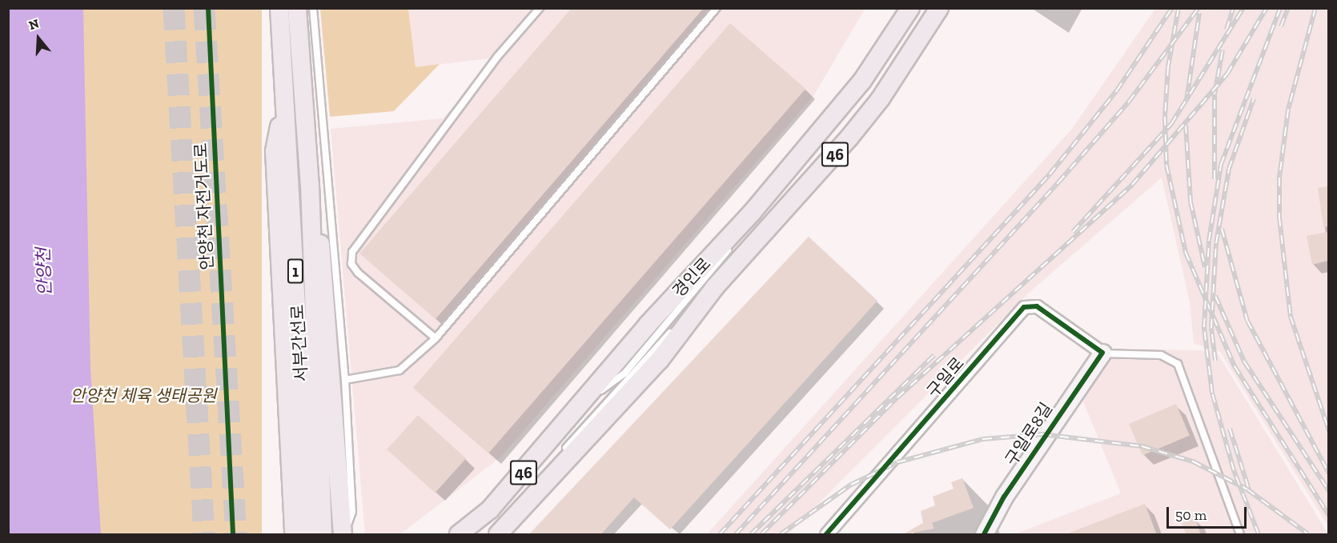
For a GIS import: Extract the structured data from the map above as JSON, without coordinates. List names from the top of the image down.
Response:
{
  "streets": {
    "main road": [
      "46",
      "1",
      "경인로",
      "서부간선로"
    ],
    "street": ["구일로", "구일로8길"],
    "cycle path": ["안양천 자전거도로"]
  },
  "crossings": [
    ["구일로", "구일로8길"]
  ],
  "water": ["안양천"],
  "parks": ["안양천 체육 생태공원"],
  "scale_bar": "50 m",
  "north": "top"
}
